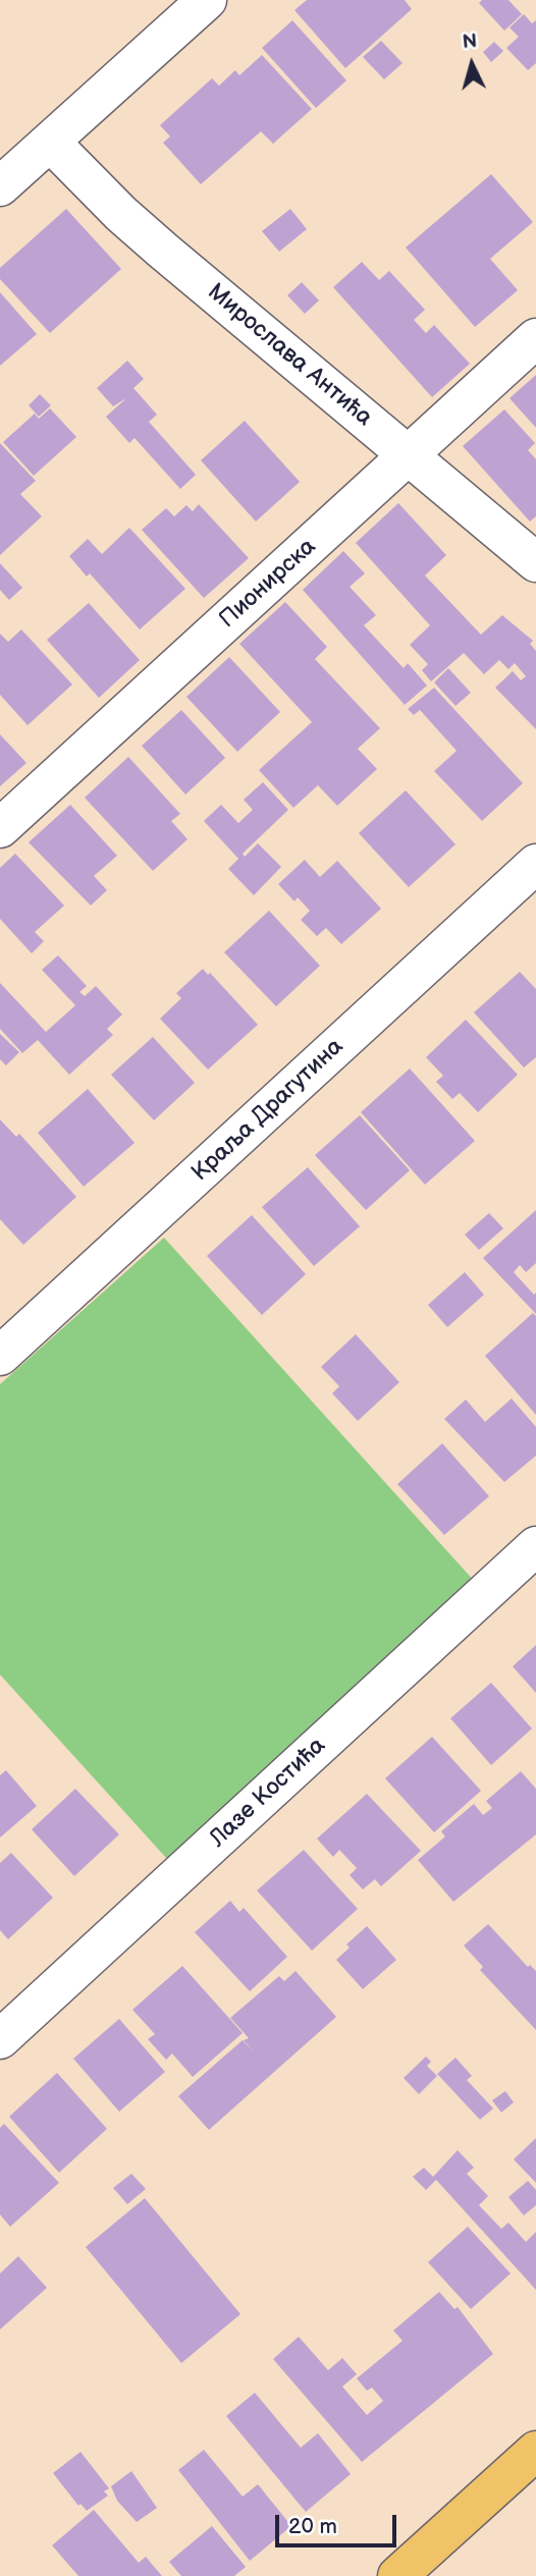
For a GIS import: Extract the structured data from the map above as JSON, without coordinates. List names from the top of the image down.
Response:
{
  "streets": {
    "street": [
      "Мирослава Антића",
      "Пионирска",
      "Краља Драгутина",
      "Лазе Костића"
    ]
  },
  "crossings": [
    ["Мирослава Антића", "Пионирска"]
  ],
  "scale_bar": "20 m",
  "north": "top"
}
